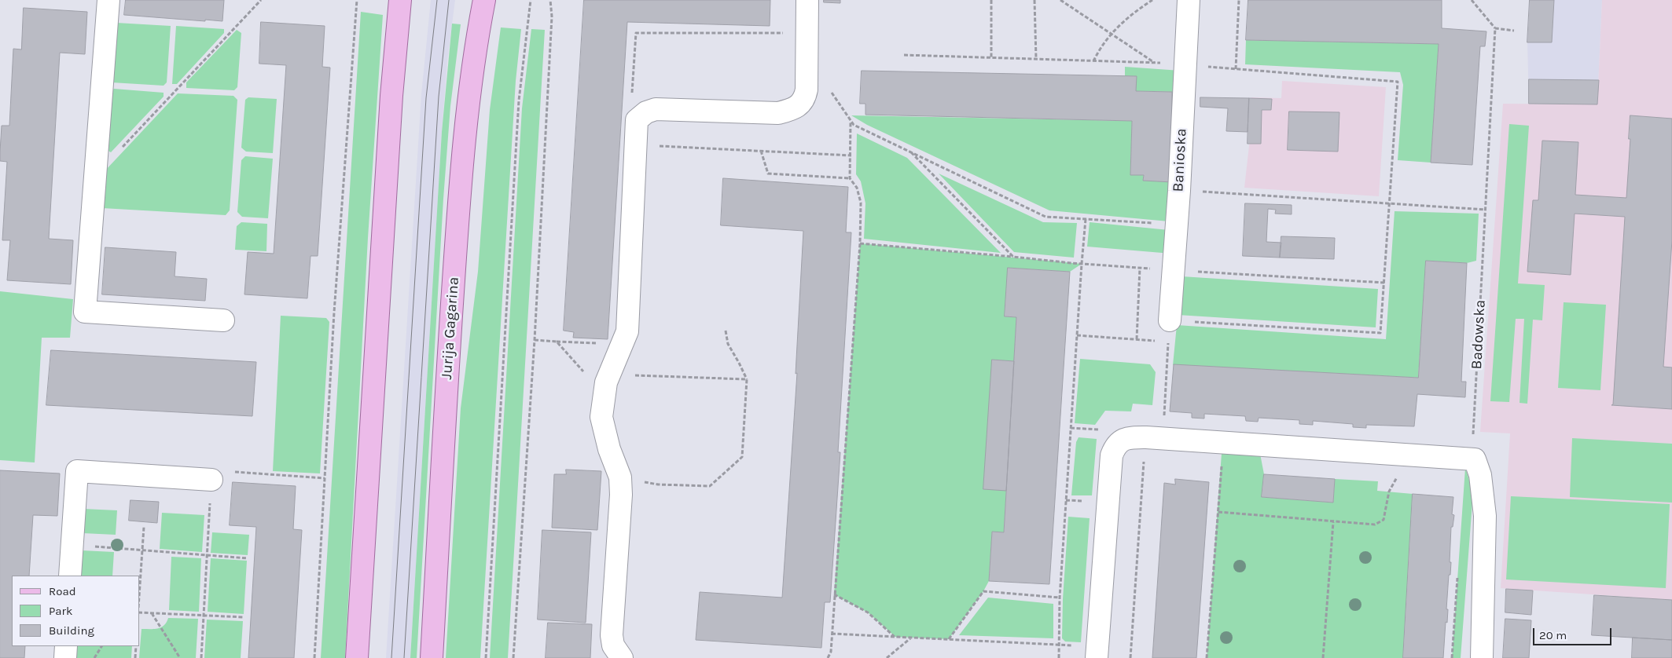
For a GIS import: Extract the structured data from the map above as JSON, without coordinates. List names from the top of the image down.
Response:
{
  "streets": {
    "main road": ["Jurija Gagarina"],
    "street": ["Banioska"],
    "path": ["Badowska"]
  },
  "legend": ["Road", "Park", "Building"],
  "scale_bar": "20 m"
}
